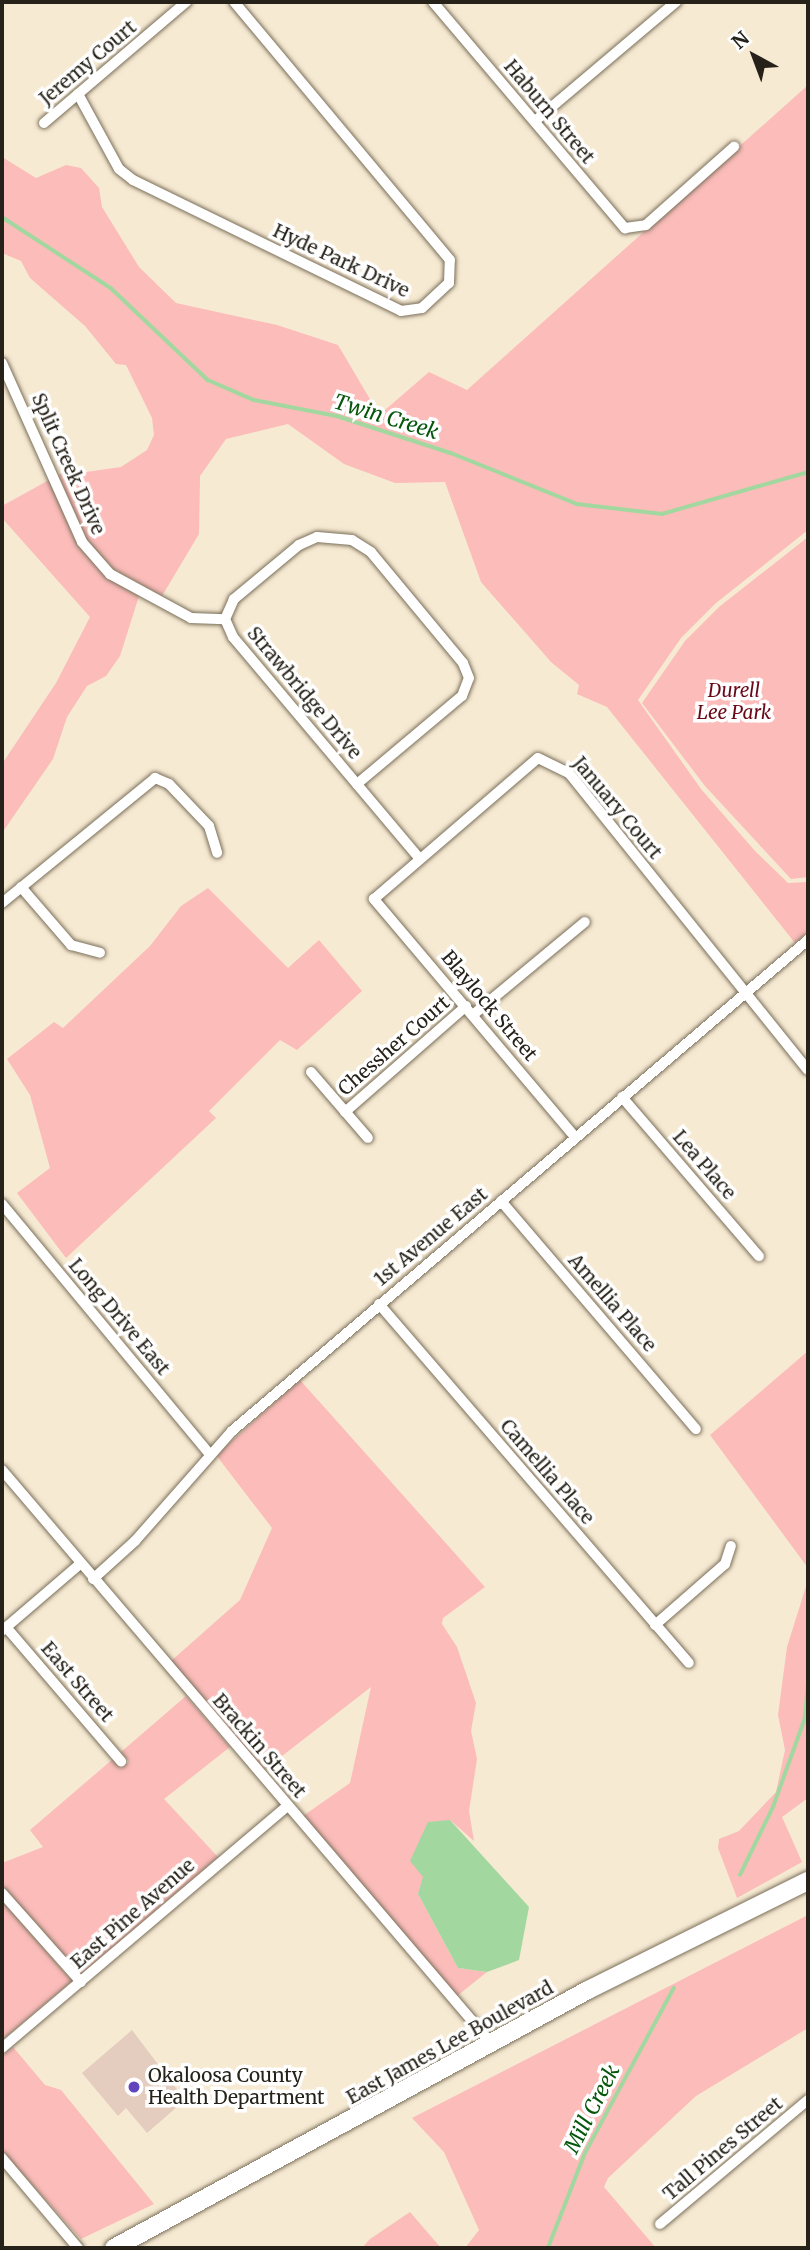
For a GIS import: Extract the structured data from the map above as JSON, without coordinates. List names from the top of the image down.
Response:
{
  "streets": {
    "main road": ["East James Lee Boulevard"],
    "street": [
      "Jeremy Court",
      "Haburn Street",
      "Hyde Park Drive",
      "Split Creek Drive",
      "Strawbridge Drive",
      "January Court",
      "Blaylock Street",
      "Chessher Court",
      "Lea Place",
      "1st Avenue East",
      "Amellia Place",
      "Long Drive East",
      "Camellia Place",
      "East Street",
      "Brackin Street",
      "East Pine Avenue",
      "Tall Pines Street"
    ]
  },
  "crossings": [
    ["Jeremy Court", "Hyde Park Drive"],
    ["Split Creek Drive", "Strawbridge Drive"],
    ["Strawbridge Drive", "January Court"],
    ["January Court", "Blaylock Street"],
    ["January Court", "1st Avenue East"],
    ["Blaylock Street", "Chessher Court"],
    ["Blaylock Street", "1st Avenue East"],
    ["Lea Place", "1st Avenue East"],
    ["1st Avenue East", "Amellia Place"],
    ["1st Avenue East", "Long Drive East"],
    ["1st Avenue East", "Camellia Place"],
    ["1st Avenue East", "Brackin Street"],
    ["Brackin Street", "East Pine Avenue"],
    ["Brackin Street", "East James Lee Boulevard"]
  ],
  "water": ["Twin Creek", "Mill Creek"],
  "parks": ["Durell Lee Park"],
  "places": ["Okaloosa County Health Department"],
  "north": "top left"
}
